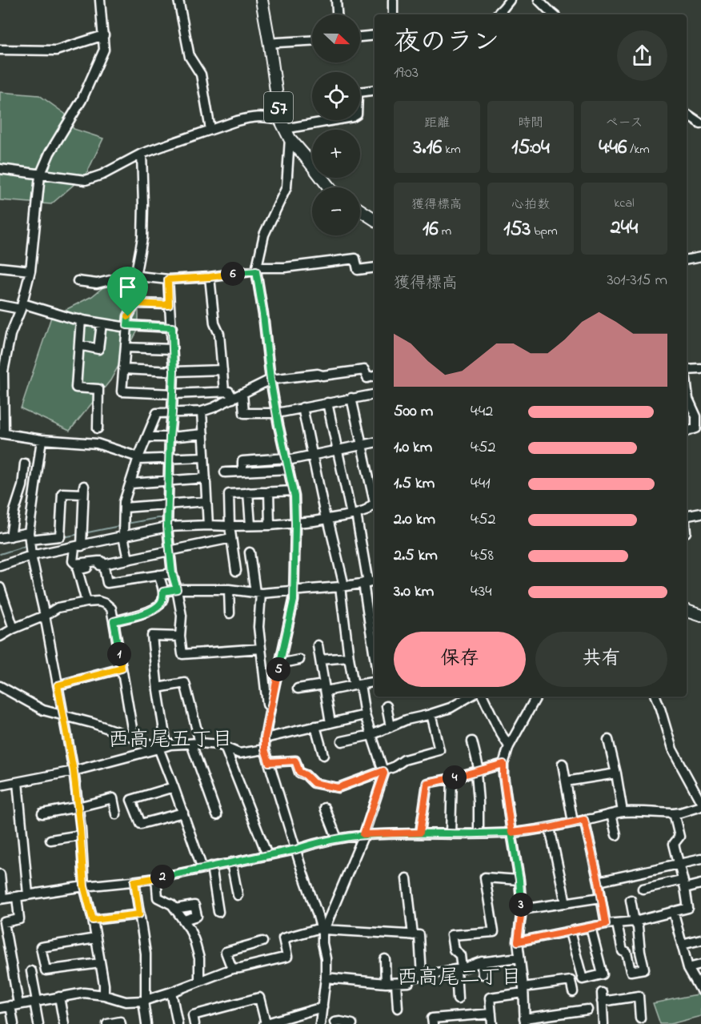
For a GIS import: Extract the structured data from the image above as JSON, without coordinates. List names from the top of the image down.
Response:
{
  "streets": {
    "main road": ["57"]
  },
  "districts": ["西高尾五丁目", "西高尾二丁目"],
  "north": "right",
  "page": {
    "map_buttons": ["+", "−"],
    "heading": ["夜のラン", "19:03"],
    "stats": [
      ["距離", "3.16 km"],
      ["時間", "15:04"],
      ["ペース", "4:46 /km"],
      ["獲得標高", "16 m"],
      ["心拍数", "153 bpm"],
      ["kcal", "244"]
    ],
    "chart": ["獲得標高", "301–315 m"],
    "pins": [
      "6",
      "1",
      "5",
      "4",
      "2",
      "3"
    ],
    "list": [
      {
        "name": "500 m",
        "note": "4:42"
      },
      {
        "name": "1.0 km",
        "note": "4:52"
      },
      {
        "name": "1.5 km",
        "note": "4:41"
      },
      {
        "name": "2.0 km",
        "note": "4:52"
      },
      {
        "name": "2.5 km",
        "note": "4:58"
      },
      {
        "name": "3.0 km",
        "note": "4:34"
      }
    ],
    "buttons": ["保存", "共有"]
  }
}
